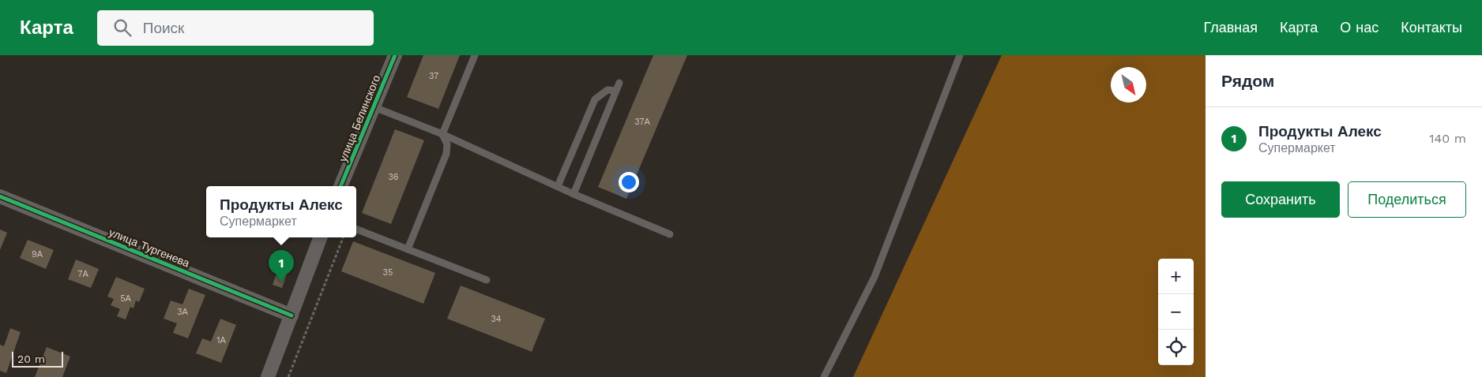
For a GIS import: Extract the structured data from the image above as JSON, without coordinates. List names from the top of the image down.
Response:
{
  "streets": {
    "street": ["улица Белинского", "улица Тургенева"]
  },
  "house_numbers": [
    "37",
    "37А",
    "36",
    "9А",
    "35",
    "7А",
    "5А",
    "3А",
    "34",
    "1А"
  ],
  "scale_bar": "20 m",
  "north": "bottom right",
  "page": {
    "header": "Карта",
    "search": "Поиск",
    "nav": [
      "Главная",
      "Карта",
      "О нас",
      "Контакты"
    ],
    "heading": "Рядом",
    "list": [
      {
        "mark": "1",
        "name": "Продукты Алекс",
        "note": "Супермаркет",
        "value": "140 m"
      }
    ],
    "buttons": ["Сохранить", "Поделиться"],
    "popup": ["Продукты Алекс", "Супермаркет"],
    "pins": "1",
    "map_buttons": ["+", "−"],
    "scale": "20 m"
  }
}
